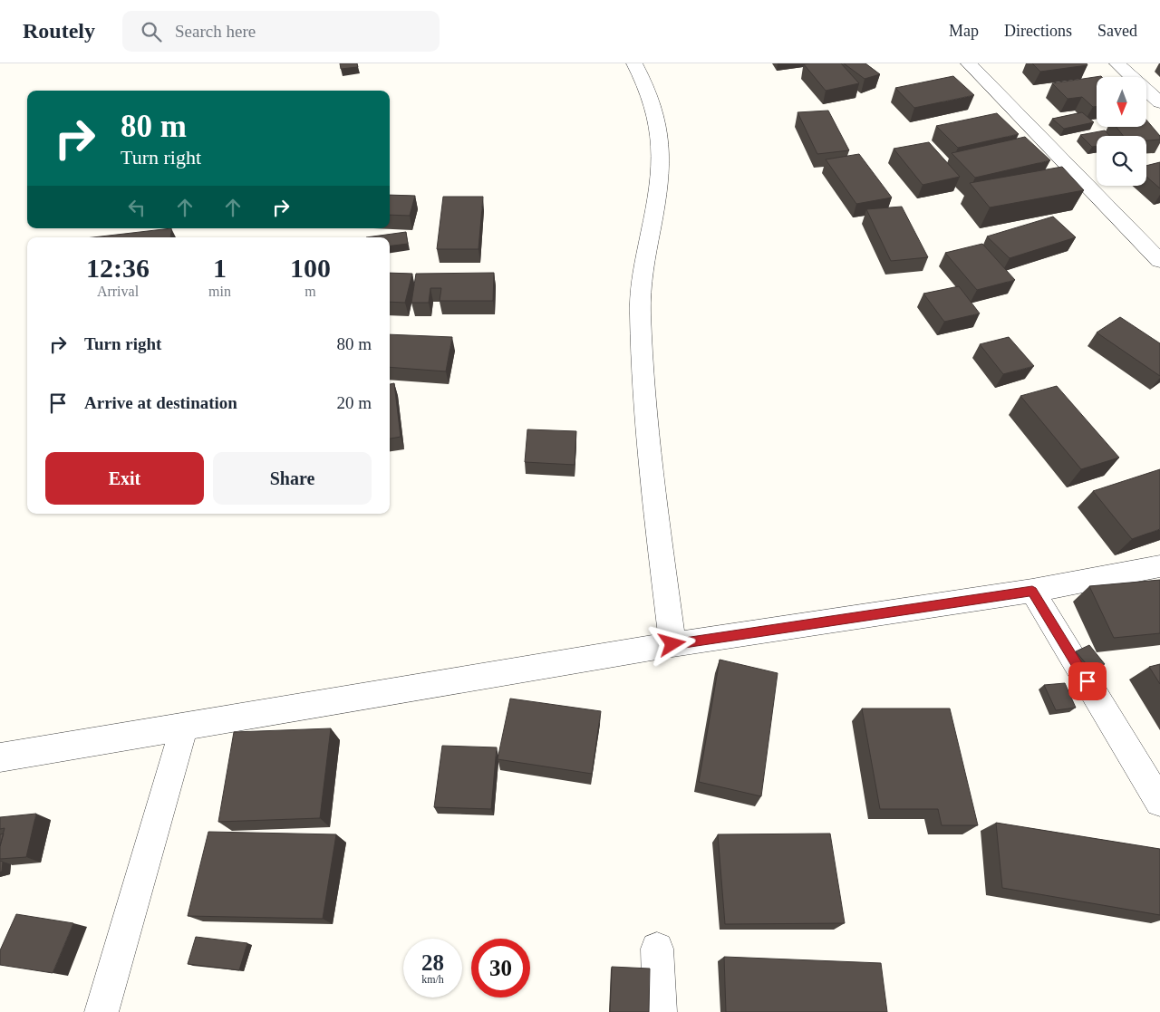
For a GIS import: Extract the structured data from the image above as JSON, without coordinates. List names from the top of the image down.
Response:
{
  "north": "bottom",
  "page": {
    "header": "Routely",
    "search": "Search here",
    "nav": ["Map", "Directions", "Saved"],
    "turn": ["80 m", "Turn right"],
    "eta": [
      "12:36",
      "Arrival",
      "1",
      "min",
      "100",
      "m"
    ],
    "list": [
      {
        "name": "Turn right",
        "value": "80 m"
      },
      {
        "name": "Arrive at destination",
        "value": "20 m"
      }
    ],
    "buttons": ["Exit", "Share"],
    "speed": "28 km/h",
    "limit": "30"
  }
}
